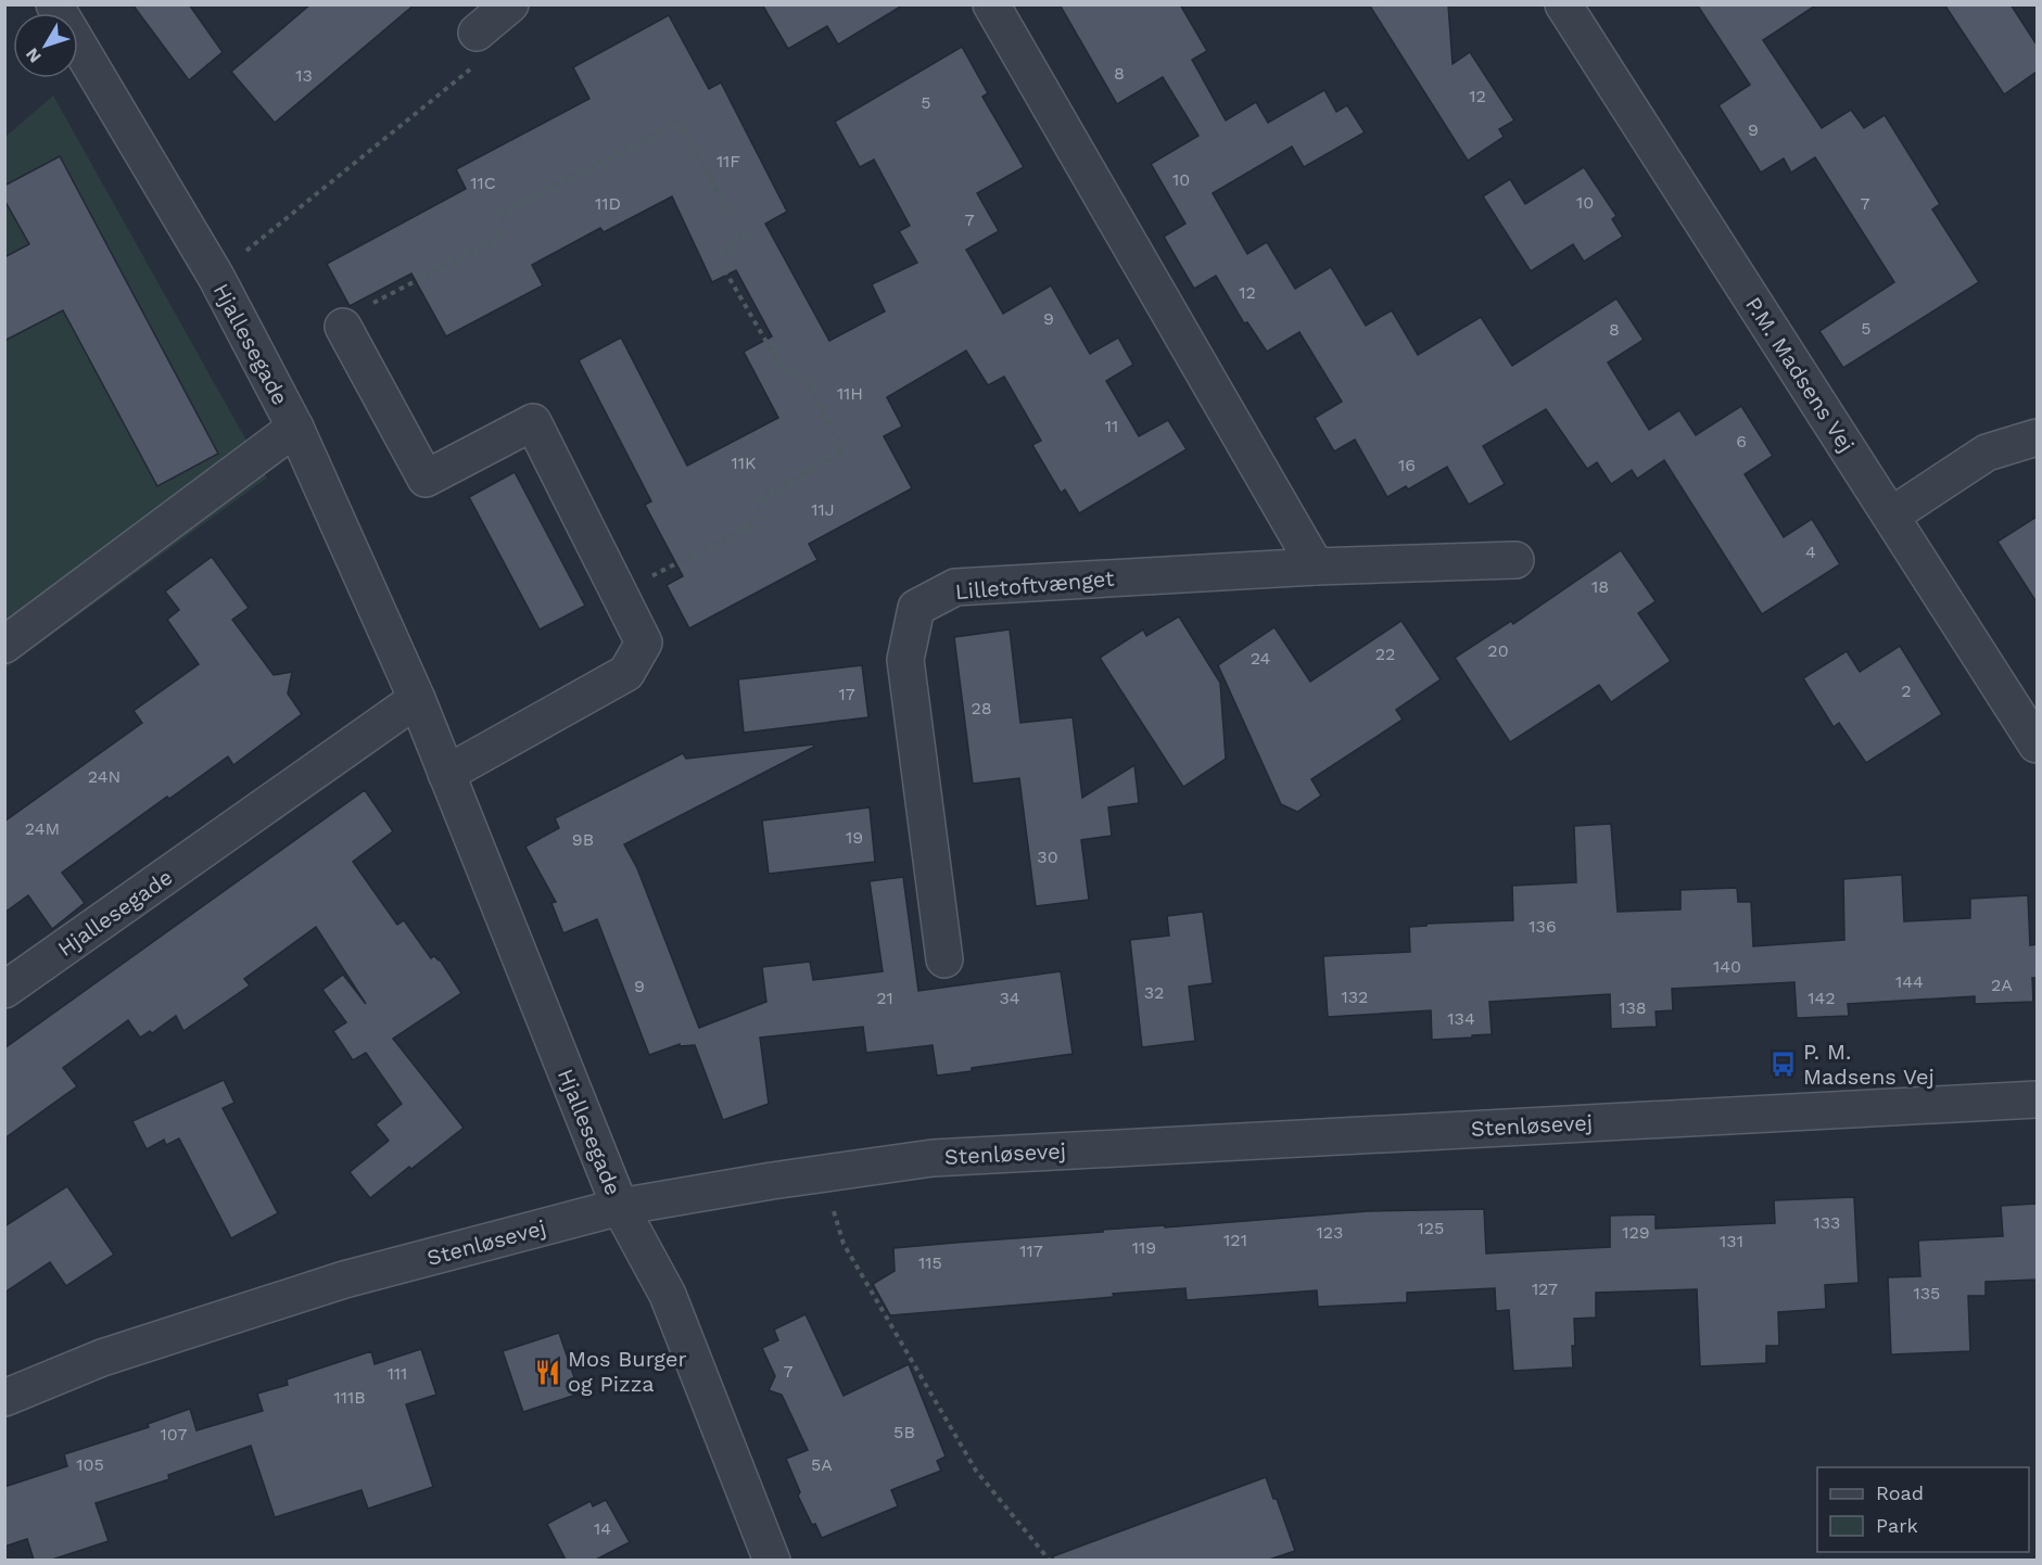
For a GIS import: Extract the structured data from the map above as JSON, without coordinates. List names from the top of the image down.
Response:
{
  "streets": {
    "street": [
      "Hjallesegade",
      "P.M. Madsens Vej",
      "Lilletoftvænget",
      "Stenløsevej"
    ]
  },
  "crossings": [
    ["Hjallesegade", "Stenløsevej"]
  ],
  "places": {
    "bus stop": ["P. M. Madsens Vej"],
    "restaurant": ["Mos Burger og Pizza"]
  },
  "house_numbers": [
    "8",
    "13",
    "12",
    "5",
    "9",
    "11F",
    "10",
    "11C",
    "10",
    "11D",
    "7",
    "7",
    "12",
    "9",
    "5",
    "8",
    "11H",
    "11",
    "6",
    "11K",
    "16",
    "11J",
    "4",
    "18",
    "20",
    "22",
    "24",
    "2",
    "17",
    "28",
    "24N",
    "24M",
    "19",
    "9B",
    "30",
    "136",
    "140",
    "144",
    "2A",
    "9",
    "32",
    "132",
    "21",
    "34",
    "142",
    "138",
    "134",
    "133",
    "125",
    "123",
    "129",
    "121",
    "131",
    "119",
    "117",
    "115",
    "127",
    "135",
    "7",
    "111",
    "111B",
    "5B",
    "107",
    "105",
    "5A",
    "14"
  ],
  "legend": ["Road", "Park"],
  "north": "bottom left"
}
